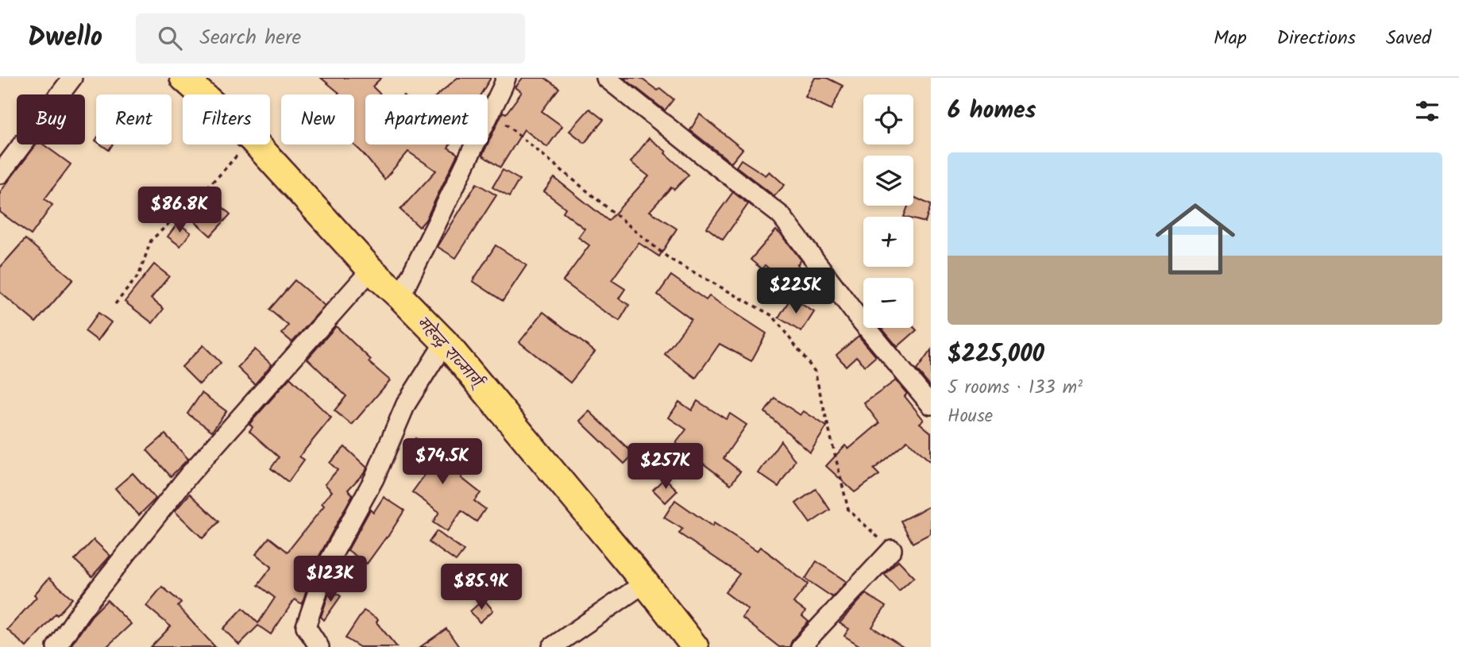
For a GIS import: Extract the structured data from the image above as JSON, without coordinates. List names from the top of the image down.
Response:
{
  "streets": {
    "highway": ["महेन्द्र राज्मार्ग्"]
  },
  "page": {
    "header": "Dwello",
    "search": "Search here",
    "nav": ["Map", "Directions", "Saved"],
    "heading": "6 homes",
    "map_buttons": ["+", "−"],
    "chip": [
      "Buy",
      "Rent",
      "Filters",
      "New",
      "Apartment"
    ],
    "list": [
      {
        "name": "$225,000",
        "note": "5 rooms · 133 m² · House"
      }
    ],
    "price": [
      "$86.8K",
      "$225K",
      "$74.5K",
      "$257K",
      "$123K",
      "$85.9K"
    ]
  }
}
